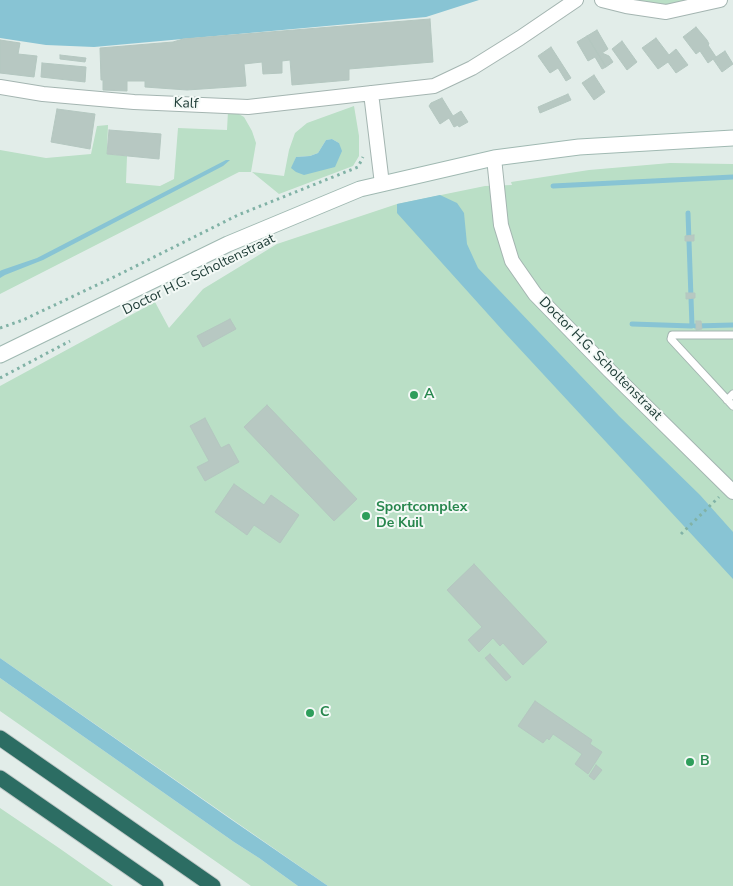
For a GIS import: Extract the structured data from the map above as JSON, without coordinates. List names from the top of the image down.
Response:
{
  "streets": {
    "main road": ["Doctor H.G. Scholtenstraat"],
    "street": ["Kalf"]
  },
  "places": [
    "A",
    "Sportcomplex De Kuil",
    "C",
    "B"
  ]
}
